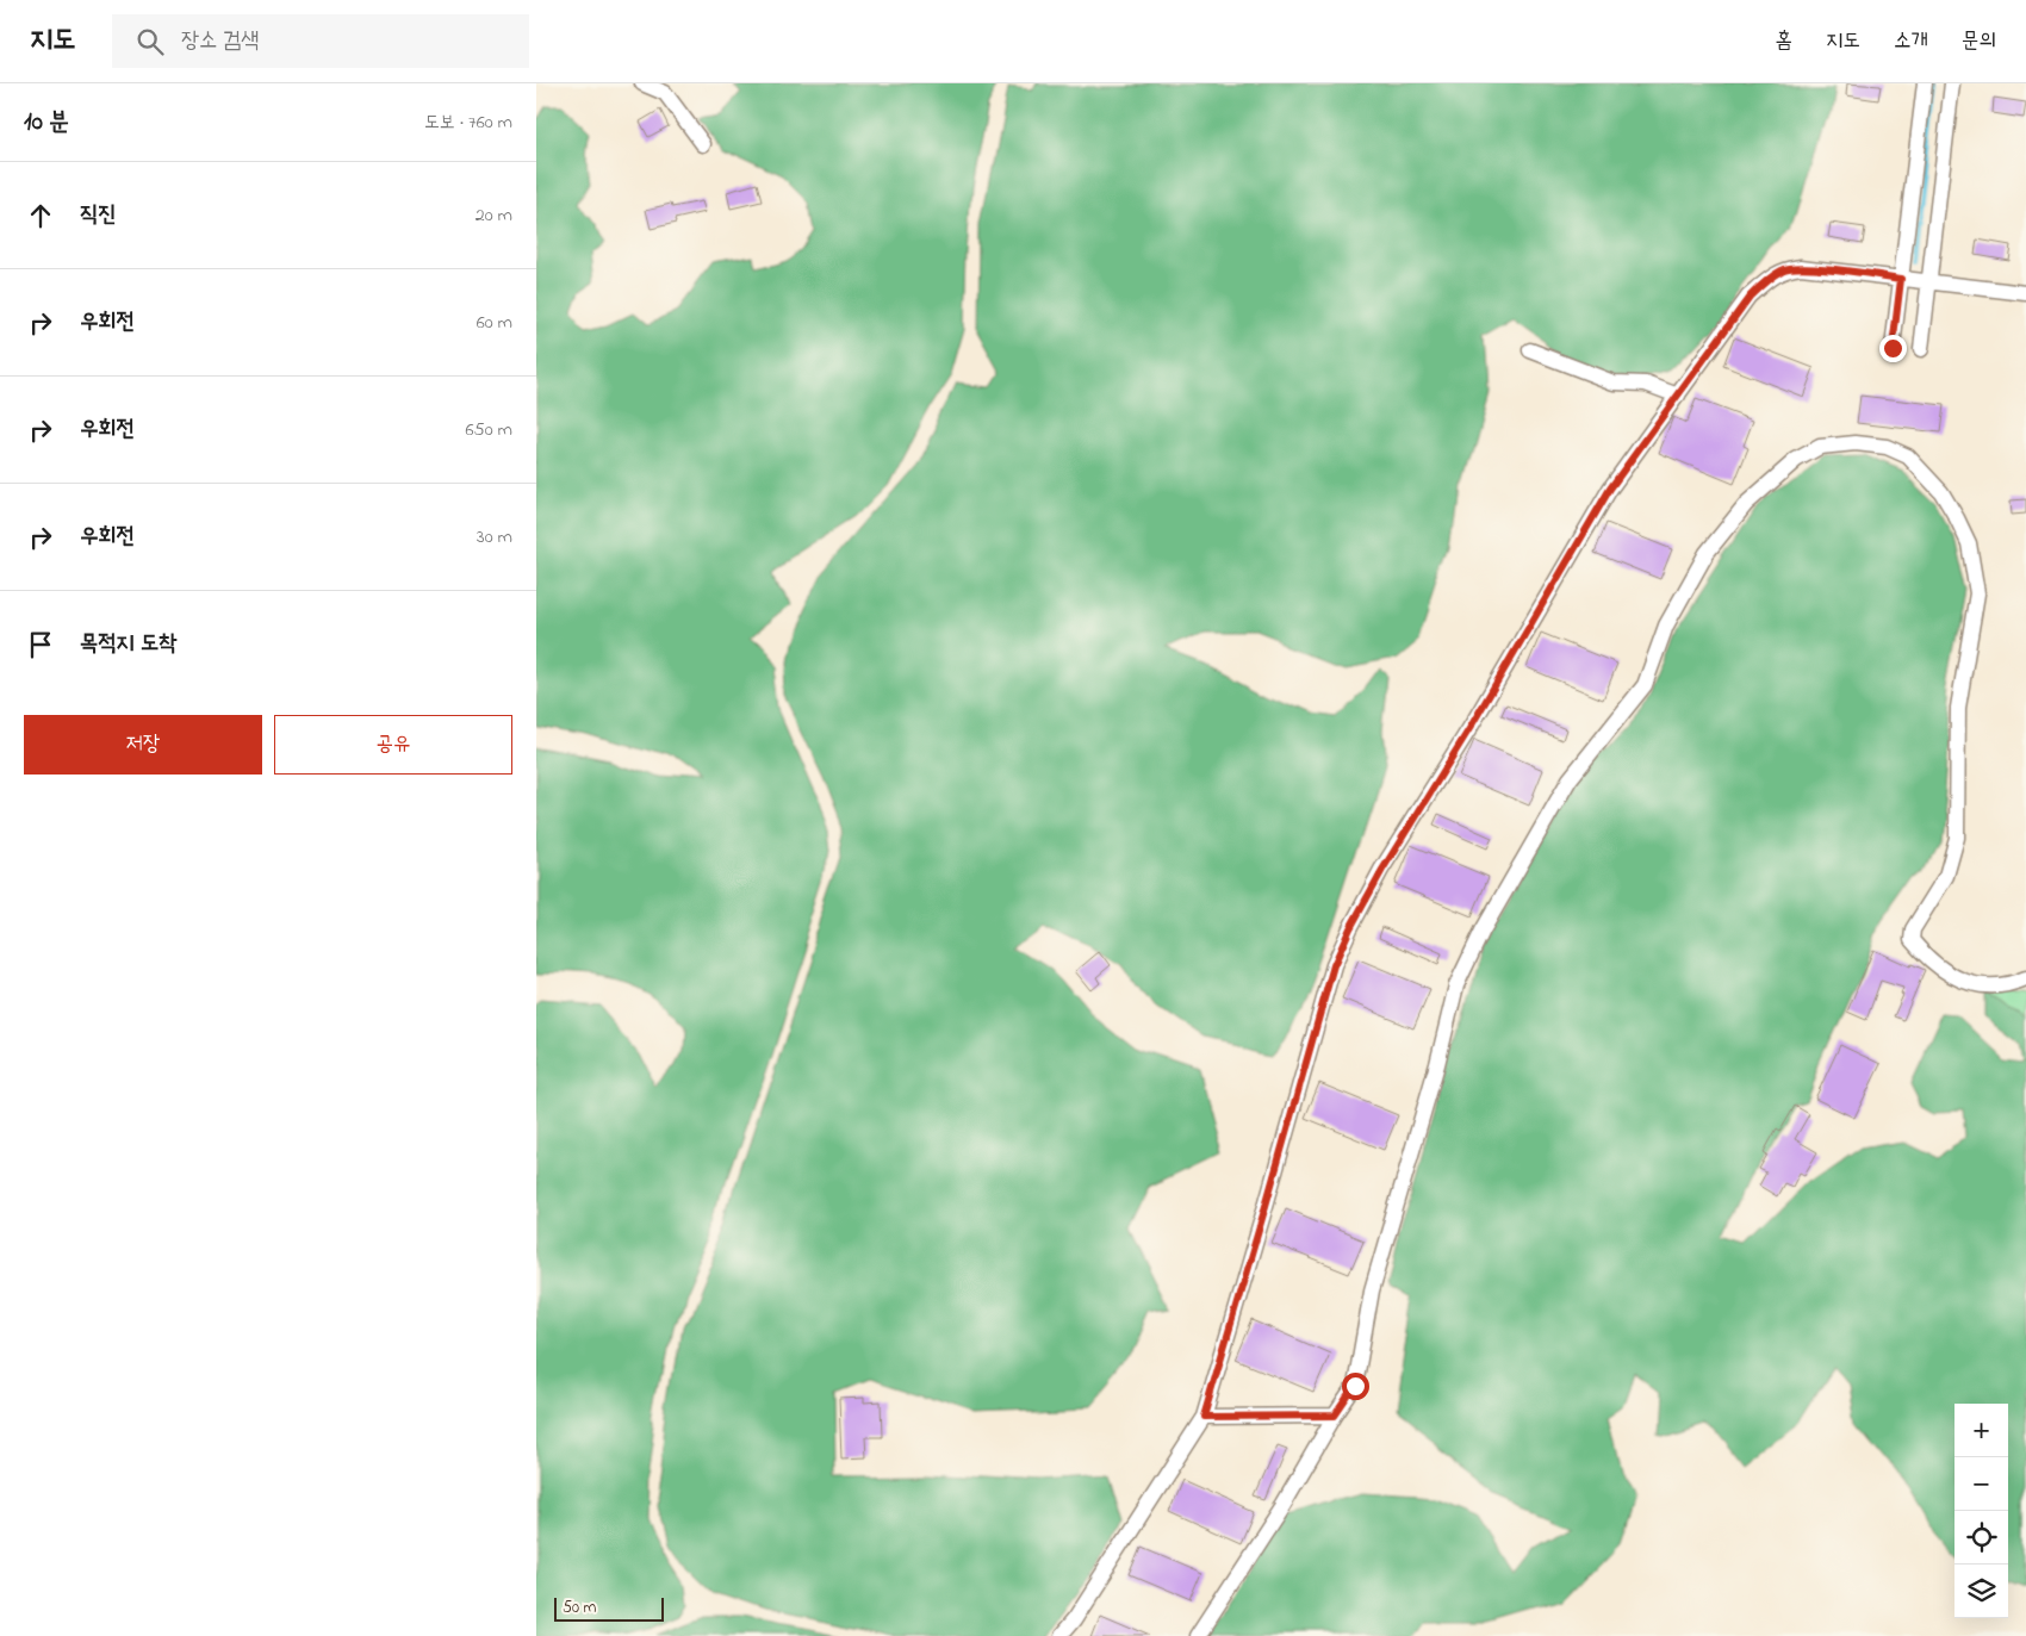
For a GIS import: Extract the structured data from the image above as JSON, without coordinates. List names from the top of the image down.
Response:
{
  "scale_bar": "50 m",
  "page": {
    "header": "지도",
    "search": "장소 검색",
    "nav": [
      "홈",
      "지도",
      "소개",
      "문의"
    ],
    "heading": ["10 분", "도보 · 760 m"],
    "list": [
      ["직진", "20 m"],
      ["우회전", "60 m"],
      ["우회전", "650 m"],
      ["우회전", "30 m"],
      "목적지 도착"
    ],
    "buttons": ["저장", "공유"],
    "map_buttons": ["+", "−"],
    "scale": "50 m"
  }
}
